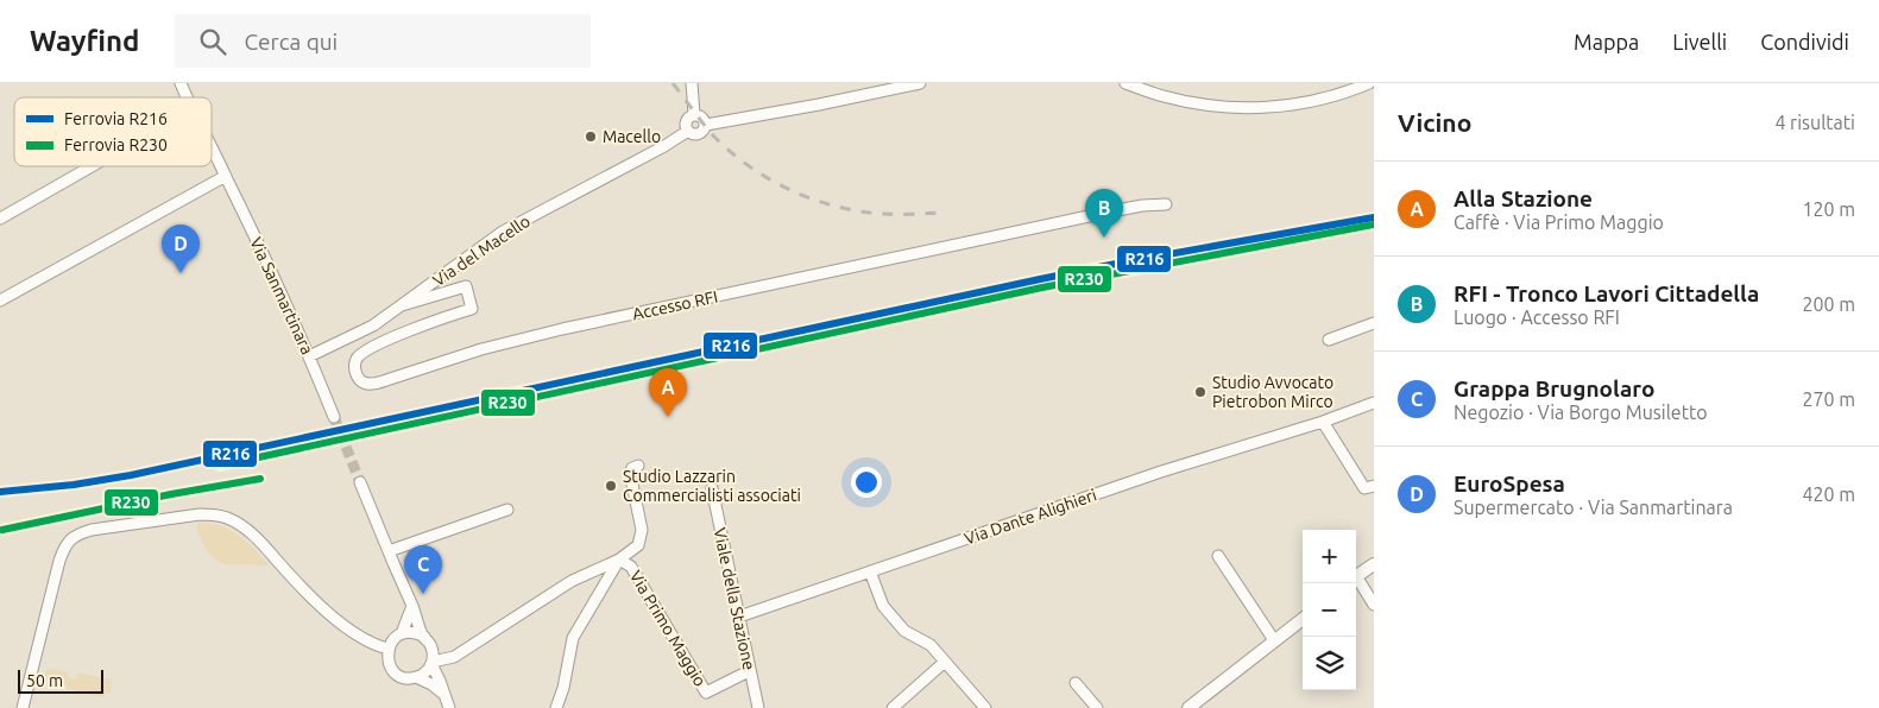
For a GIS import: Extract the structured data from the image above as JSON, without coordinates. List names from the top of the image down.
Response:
{
  "streets": {
    "street": [
      "Via del Macello",
      "Via Sanmartinara",
      "Accesso RFI",
      "Via Dante Alighieri",
      "Viale della Stazione",
      "Via Primo Maggio"
    ]
  },
  "crossings": [
    ["Via del Macello", "Via Sanmartinara"],
    ["Via del Macello", "Accesso RFI"],
    ["Via Dante Alighieri", "Viale della Stazione"],
    ["Viale della Stazione", "Via Primo Maggio"]
  ],
  "places": ["Macello", "Studio Avvocato Pietrobon Mirco", "Studio Lazzarin Commercialisti associati"],
  "lines": ["rail line R216", "rail line R230"],
  "legend": ["Ferrovia R216", "Ferrovia R230"],
  "scale_bar": "50 m",
  "page": {
    "header": "Wayfind",
    "search": "Cerca qui",
    "nav": ["Mappa", "Livelli", "Condividi"],
    "heading": ["Vicino", "4 risultati"],
    "list": [
      {
        "mark": "A",
        "name": "Alla Stazione",
        "note": "Caffè · Via Primo Maggio",
        "value": "120 m"
      },
      {
        "mark": "B",
        "name": "RFI - Tronco Lavori Cittadella",
        "note": "Luogo · Accesso RFI",
        "value": "200 m"
      },
      {
        "mark": "C",
        "name": "Grappa Brugnolaro",
        "note": "Negozio · Via Borgo Musiletto",
        "value": "270 m"
      },
      {
        "mark": "D",
        "name": "EuroSpesa",
        "note": "Supermercato · Via Sanmartinara",
        "value": "420 m"
      }
    ],
    "pins": [
      "B",
      "D",
      "A",
      "C"
    ],
    "map_buttons": ["+", "−"],
    "scale": "50 m"
  }
}
